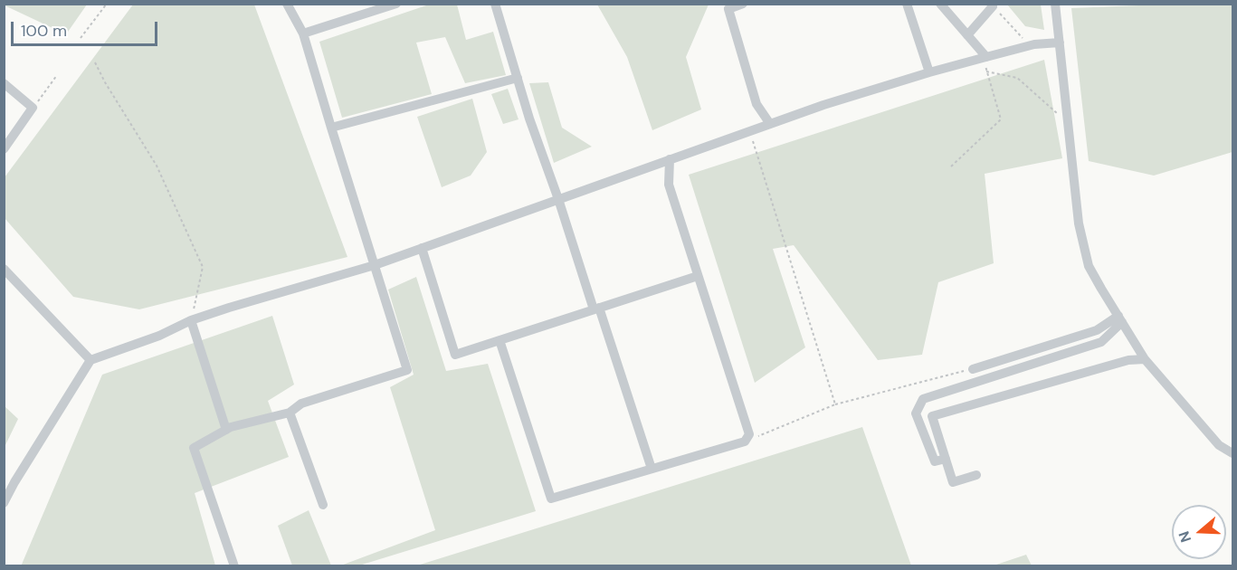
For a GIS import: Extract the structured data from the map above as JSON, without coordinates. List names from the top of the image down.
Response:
{
  "scale_bar": "100 m",
  "north": "left"
}
